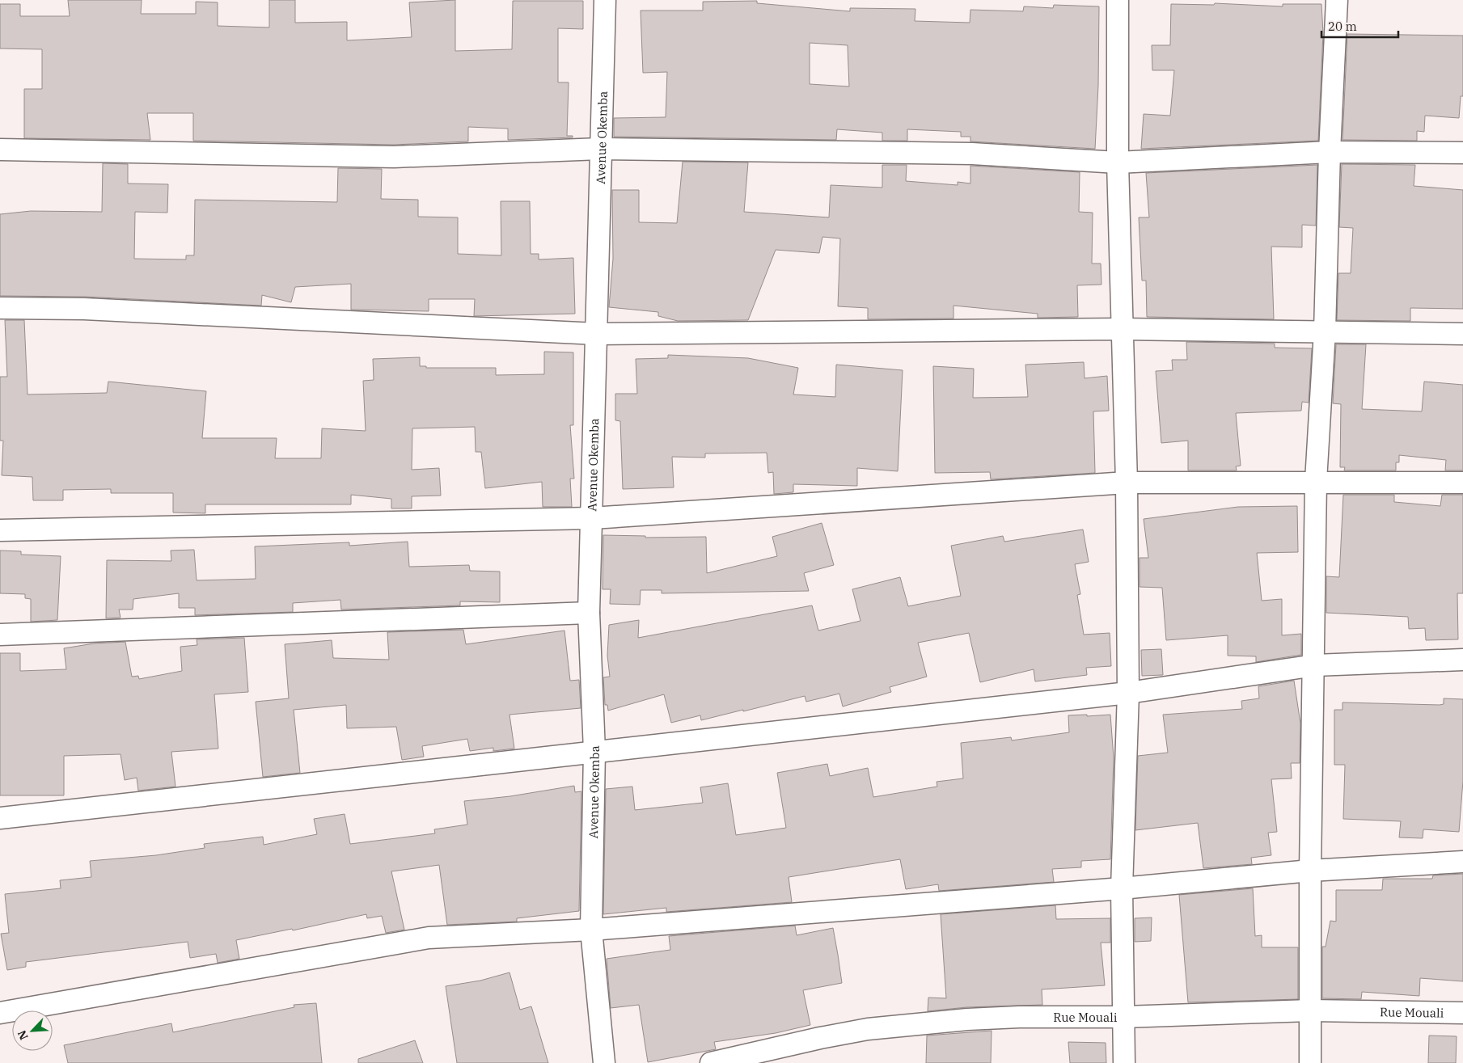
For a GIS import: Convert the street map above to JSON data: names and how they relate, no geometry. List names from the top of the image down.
{
  "streets": {
    "street": ["Avenue Okemba", "Rue Mouali"]
  },
  "scale_bar": "20 m",
  "north": "bottom left"
}
